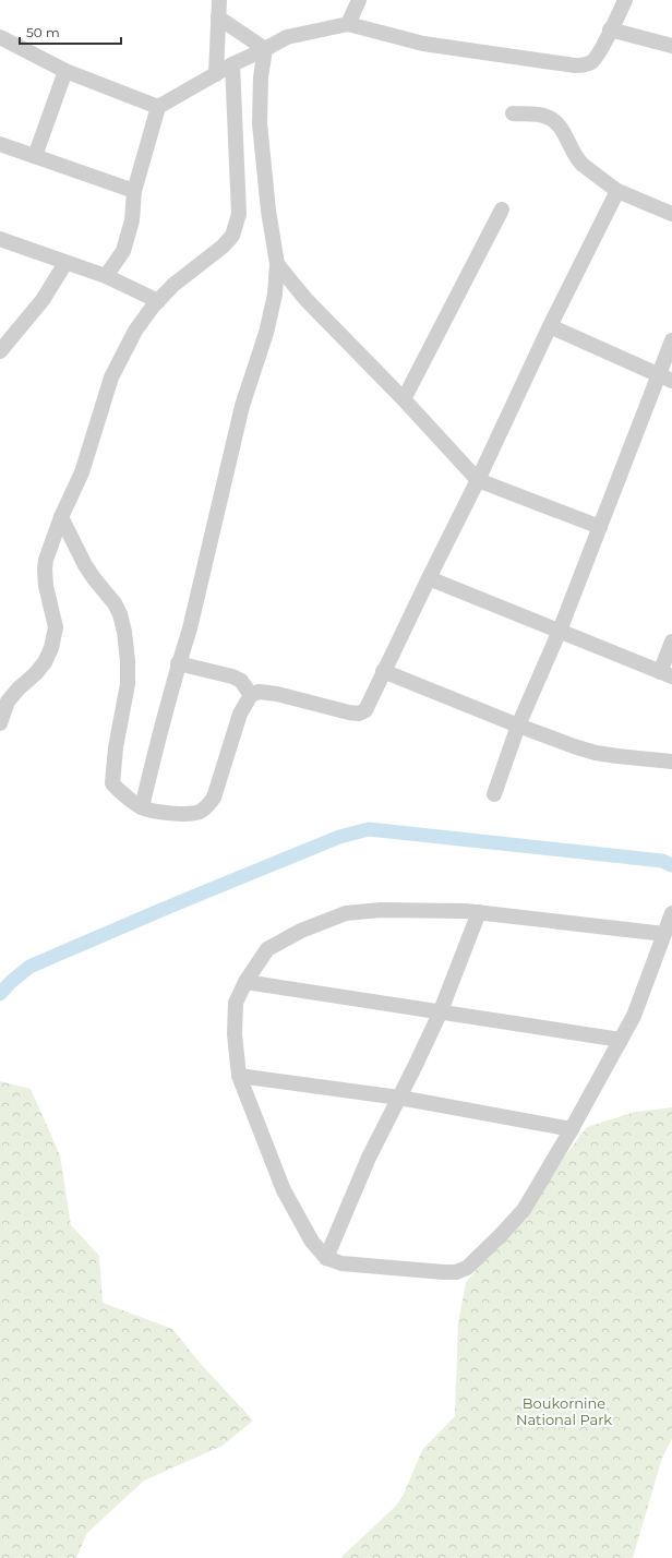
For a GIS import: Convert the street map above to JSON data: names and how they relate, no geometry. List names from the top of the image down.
{
  "parks": ["Boukornine National Park"],
  "scale_bar": "50 m"
}
